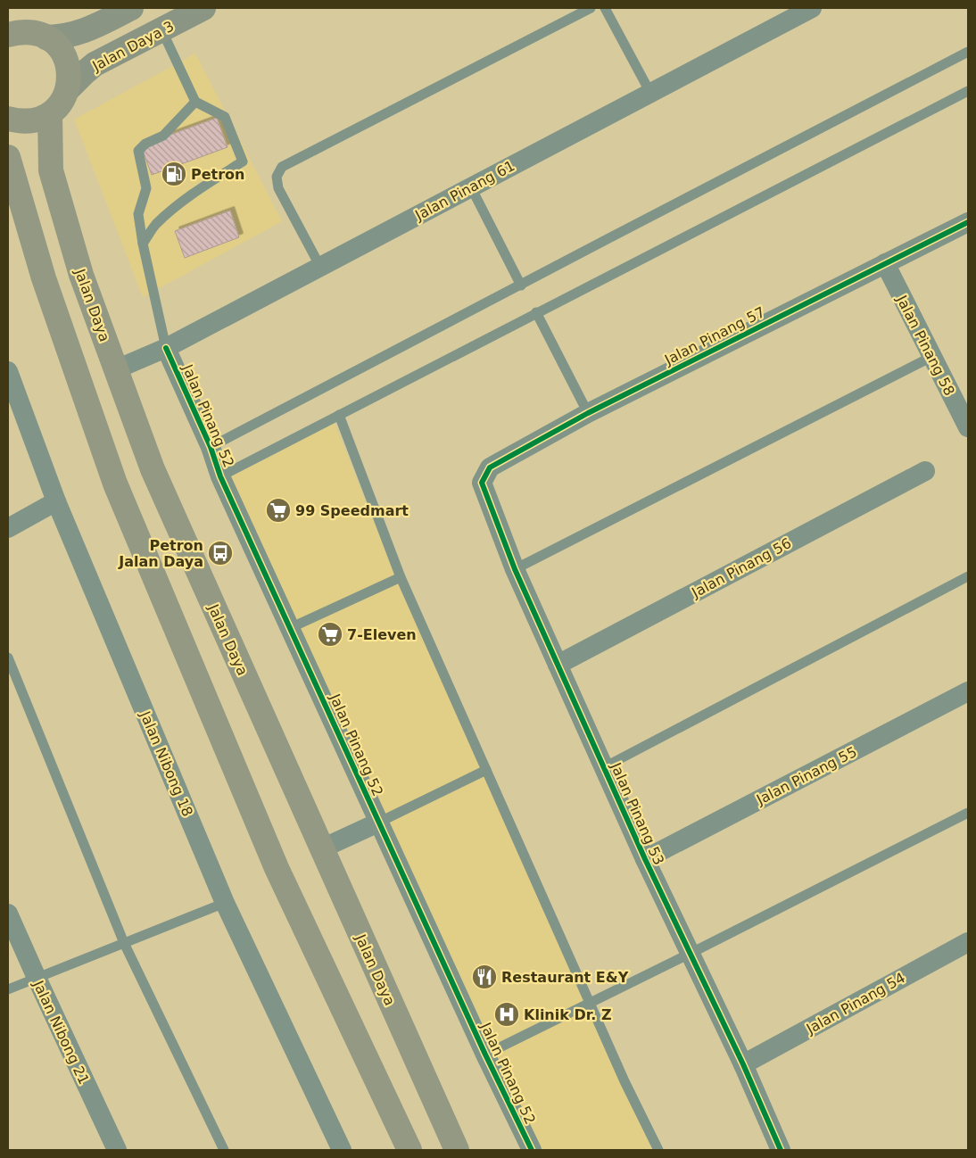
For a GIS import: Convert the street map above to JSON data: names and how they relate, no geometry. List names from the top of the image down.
{
  "streets": {
    "main road": ["Jalan Daya"],
    "street": [
      "Jalan Daya 3",
      "Jalan Pinang 61",
      "Jalan Pinang 57",
      "Jalan Pinang 58",
      "Jalan Pinang 52",
      "Jalan Pinang 56",
      "Jalan Nibong 18",
      "Jalan Pinang 55",
      "Jalan Pinang 53",
      "Jalan Pinang 54",
      "Jalan Nibong 21"
    ]
  },
  "crossings": [
    ["Jalan Pinang 61", "Jalan Daya"],
    ["Jalan Pinang 61", "Jalan Pinang 52"],
    ["Jalan Pinang 57", "Jalan Pinang 58"],
    ["Jalan Pinang 57", "Jalan Pinang 53"],
    ["Jalan Pinang 56", "Jalan Pinang 53"],
    ["Jalan Pinang 55", "Jalan Pinang 53"],
    ["Jalan Pinang 53", "Jalan Pinang 54"]
  ],
  "places": {
    "fuel station": ["Petron"],
    "supermarket": ["99 Speedmart", "7-Eleven"],
    "bus stop": ["Petron Jalan Daya"],
    "restaurant": ["Restaurant E&Y"],
    "hospital": ["Klinik Dr. Z"]
  }
}
